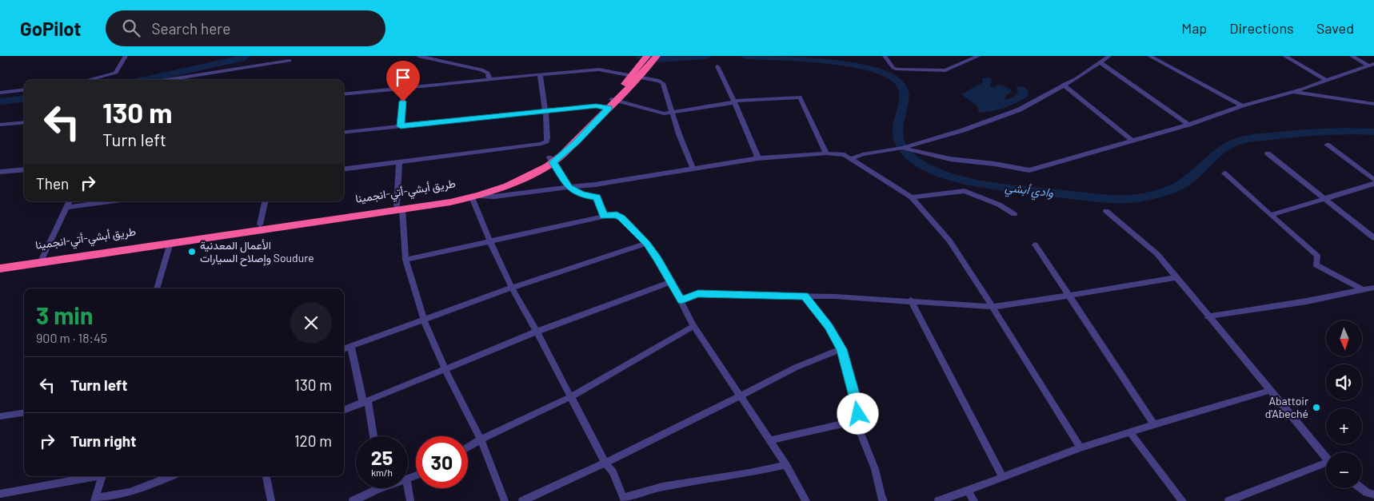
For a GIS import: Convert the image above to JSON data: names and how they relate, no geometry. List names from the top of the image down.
{
  "streets": {
    "highway": ["طريق أبشي-أتي-انجمينا"]
  },
  "water": ["وادي أبشي"],
  "places": ["الأعمال المعدنية وإصلاح السيارات Soudure", "Abattoir d'Abeché"],
  "north": "bottom",
  "page": {
    "header": "GoPilot",
    "search": "Search here",
    "nav": ["Map", "Directions", "Saved"],
    "turn": ["130 m", "Turn left"],
    "then": "Then",
    "heading": ["3 min", "900 m · 18:45"],
    "map_buttons": ["+", "−"],
    "list": [
      {
        "name": "Turn left",
        "value": "130 m"
      },
      {
        "name": "Turn right",
        "value": "120 m"
      }
    ],
    "speed": "25 km/h",
    "limit": "30"
  }
}
